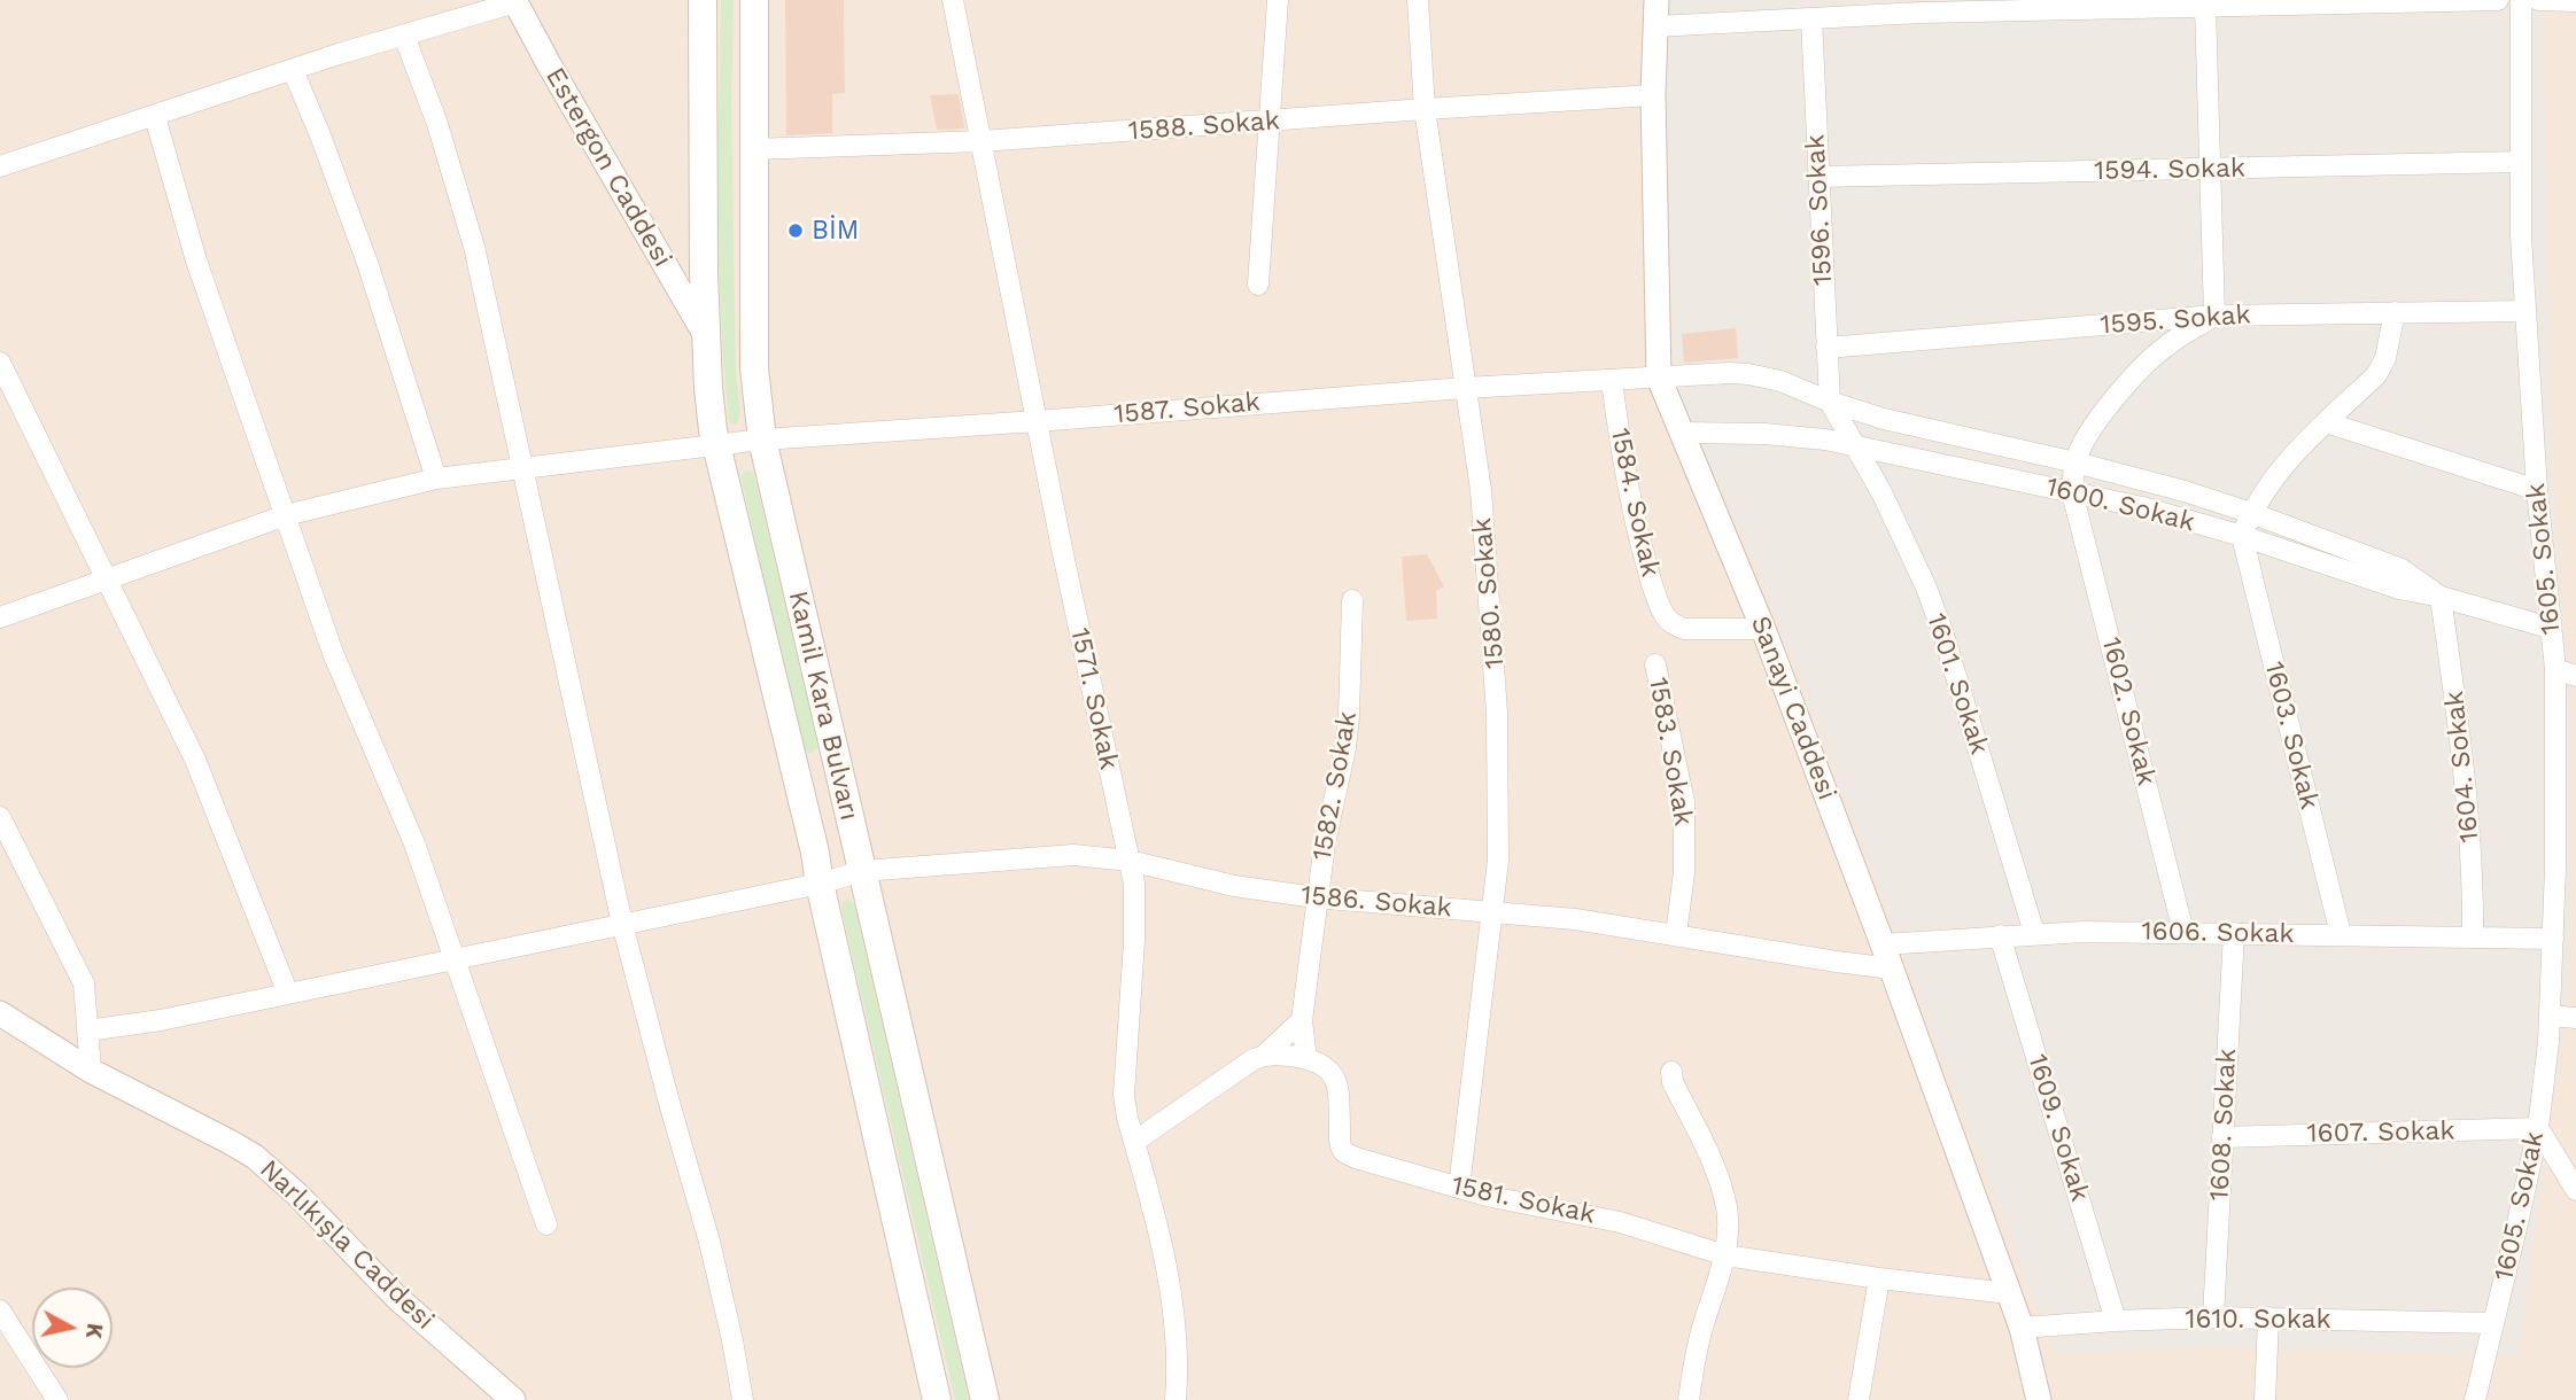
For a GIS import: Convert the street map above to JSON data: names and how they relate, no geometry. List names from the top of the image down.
{
  "streets": {
    "main road": ["Kamil Kara Bulvarı"],
    "street": [
      "1588. Sokak",
      "Estergon Caddesi",
      "1594. Sokak",
      "1596. Sokak",
      "1595. Sokak",
      "1587. Sokak",
      "1584. Sokak",
      "1600. Sokak",
      "1605. Sokak",
      "1580. Sokak",
      "1601. Sokak",
      "1571. Sokak",
      "Sanayi Caddesi",
      "1602. Sokak",
      "1603. Sokak",
      "1583. Sokak",
      "1604. Sokak",
      "1582. Sokak",
      "1586. Sokak",
      "1606. Sokak",
      "1608. Sokak",
      "1609. Sokak",
      "1607. Sokak",
      "1581. Sokak",
      "Narlıkışla Caddesi",
      "1610. Sokak"
    ]
  },
  "crossings": [
    ["1588. Sokak", "1580. Sokak"],
    ["1588. Sokak", "1571. Sokak"],
    ["1588. Sokak", "Kamil Kara Bulvarı"],
    ["1588. Sokak", "Sanayi Caddesi"],
    ["Estergon Caddesi", "Kamil Kara Bulvarı"],
    ["1594. Sokak", "1596. Sokak"],
    ["1594. Sokak", "1605. Sokak"],
    ["1596. Sokak", "1595. Sokak"],
    ["1596. Sokak", "1587. Sokak"],
    ["1596. Sokak", "1601. Sokak"],
    ["1595. Sokak", "1605. Sokak"],
    ["1587. Sokak", "1584. Sokak"],
    ["1587. Sokak", "1600. Sokak"],
    ["1587. Sokak", "1580. Sokak"],
    ["1587. Sokak", "1601. Sokak"],
    ["1587. Sokak", "1571. Sokak"],
    ["1587. Sokak", "Kamil Kara Bulvarı"],
    ["1587. Sokak", "Sanayi Caddesi"],
    ["1587. Sokak", "1604. Sokak"],
    ["1584. Sokak", "Sanayi Caddesi"],
    ["1600. Sokak", "1605. Sokak"],
    ["1600. Sokak", "1601. Sokak"],
    ["1600. Sokak", "Sanayi Caddesi"],
    ["1600. Sokak", "1602. Sokak"],
    ["1600. Sokak", "1603. Sokak"],
    ["1600. Sokak", "1604. Sokak"],
    ["1605. Sokak", "1606. Sokak"],
    ["1605. Sokak", "1607. Sokak"],
    ["1605. Sokak", "1610. Sokak"],
    ["1580. Sokak", "1586. Sokak"],
    ["1580. Sokak", "1581. Sokak"],
    ["1601. Sokak", "1606. Sokak"],
    ["1571. Sokak", "1586. Sokak"],
    ["Kamil Kara Bulvarı", "1586. Sokak"],
    ["Sanayi Caddesi", "1586. Sokak"],
    ["Sanayi Caddesi", "1606. Sokak"],
    ["Sanayi Caddesi", "1581. Sokak"],
    ["Sanayi Caddesi", "1610. Sokak"],
    ["1602. Sokak", "1606. Sokak"],
    ["1603. Sokak", "1606. Sokak"],
    ["1583. Sokak", "1586. Sokak"],
    ["1604. Sokak", "1606. Sokak"],
    ["1582. Sokak", "1586. Sokak"],
    ["1582. Sokak", "1581. Sokak"],
    ["1606. Sokak", "1608. Sokak"],
    ["1606. Sokak", "1609. Sokak"],
    ["1608. Sokak", "1607. Sokak"],
    ["1608. Sokak", "1610. Sokak"],
    ["1609. Sokak", "1610. Sokak"]
  ],
  "places": ["BİM"],
  "north": "right"
}
